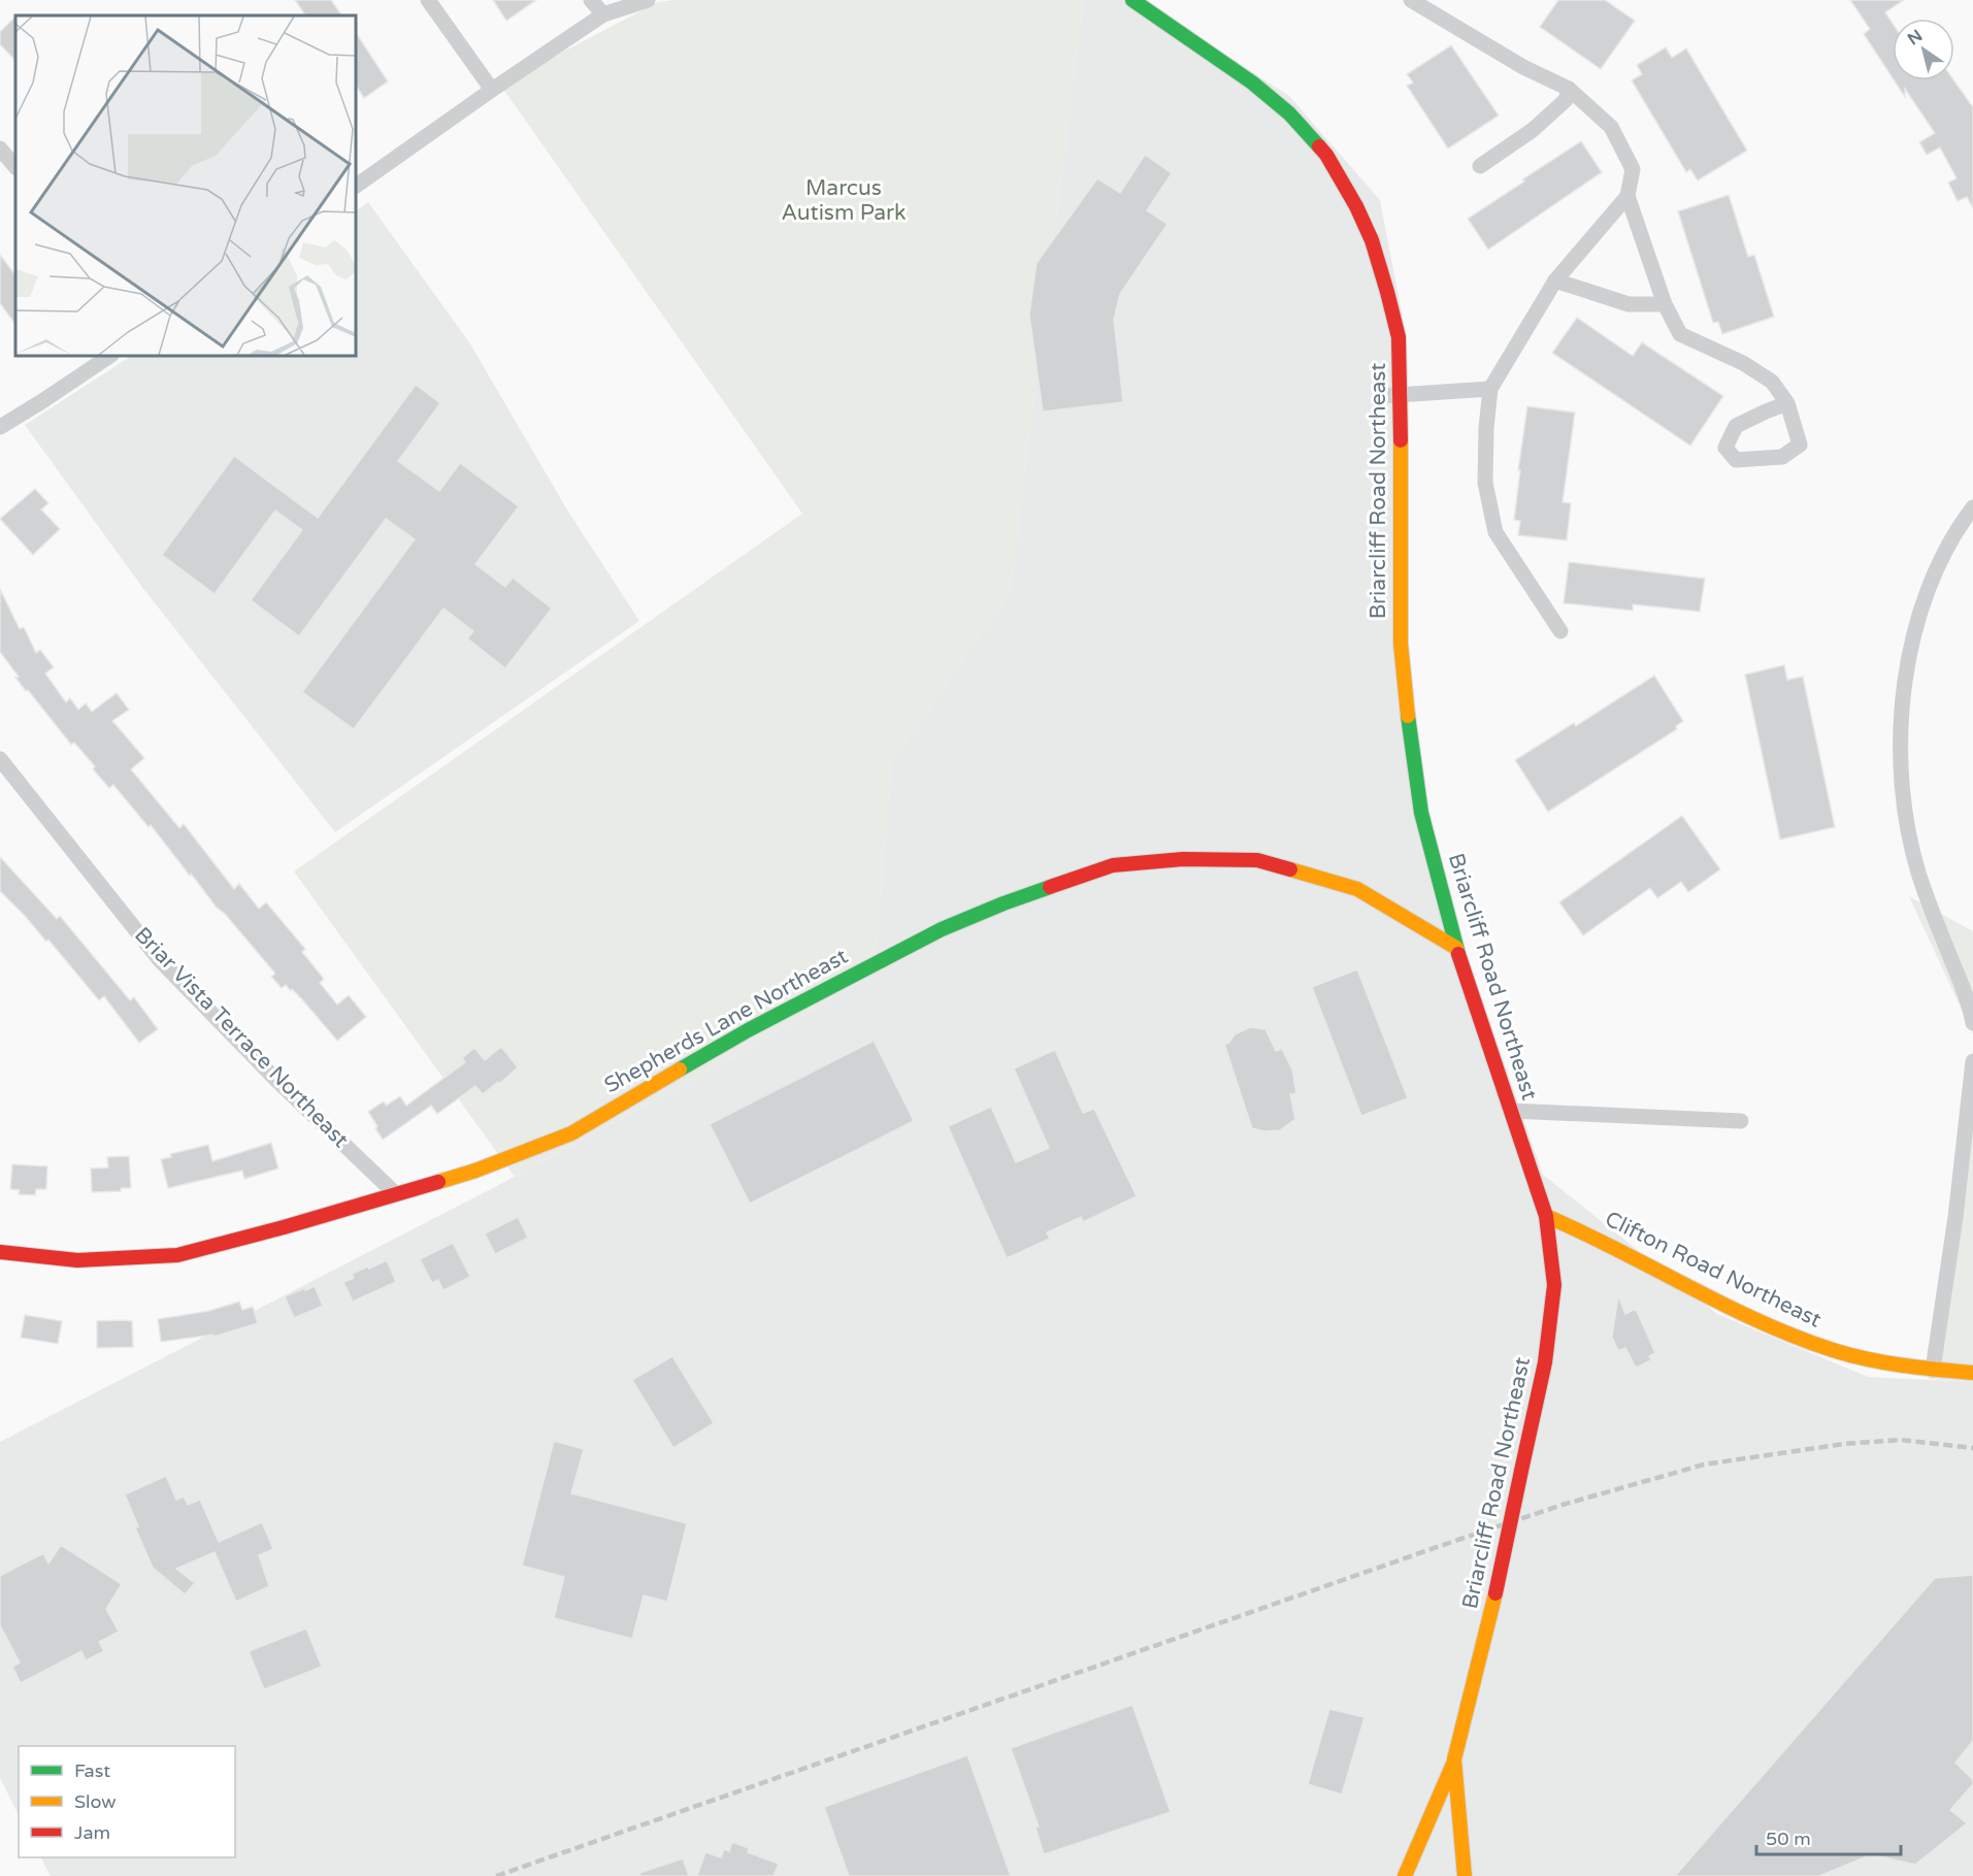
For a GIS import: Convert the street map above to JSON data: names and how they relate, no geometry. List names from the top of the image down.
{
  "streets": {
    "main road": ["Briarcliff Road Northeast", "Shepherds Lane Northeast", "Clifton Road Northeast"],
    "street": ["Briar Vista Terrace Northeast"]
  },
  "crossings": [
    ["Briarcliff Road Northeast", "Shepherds Lane Northeast"],
    ["Briarcliff Road Northeast", "Clifton Road Northeast"],
    ["Shepherds Lane Northeast", "Briar Vista Terrace Northeast"]
  ],
  "parks": ["Marcus Autism Park"],
  "legend": ["Fast", "Slow", "Jam"],
  "scale_bar": "50 m",
  "north": "top left"
}
